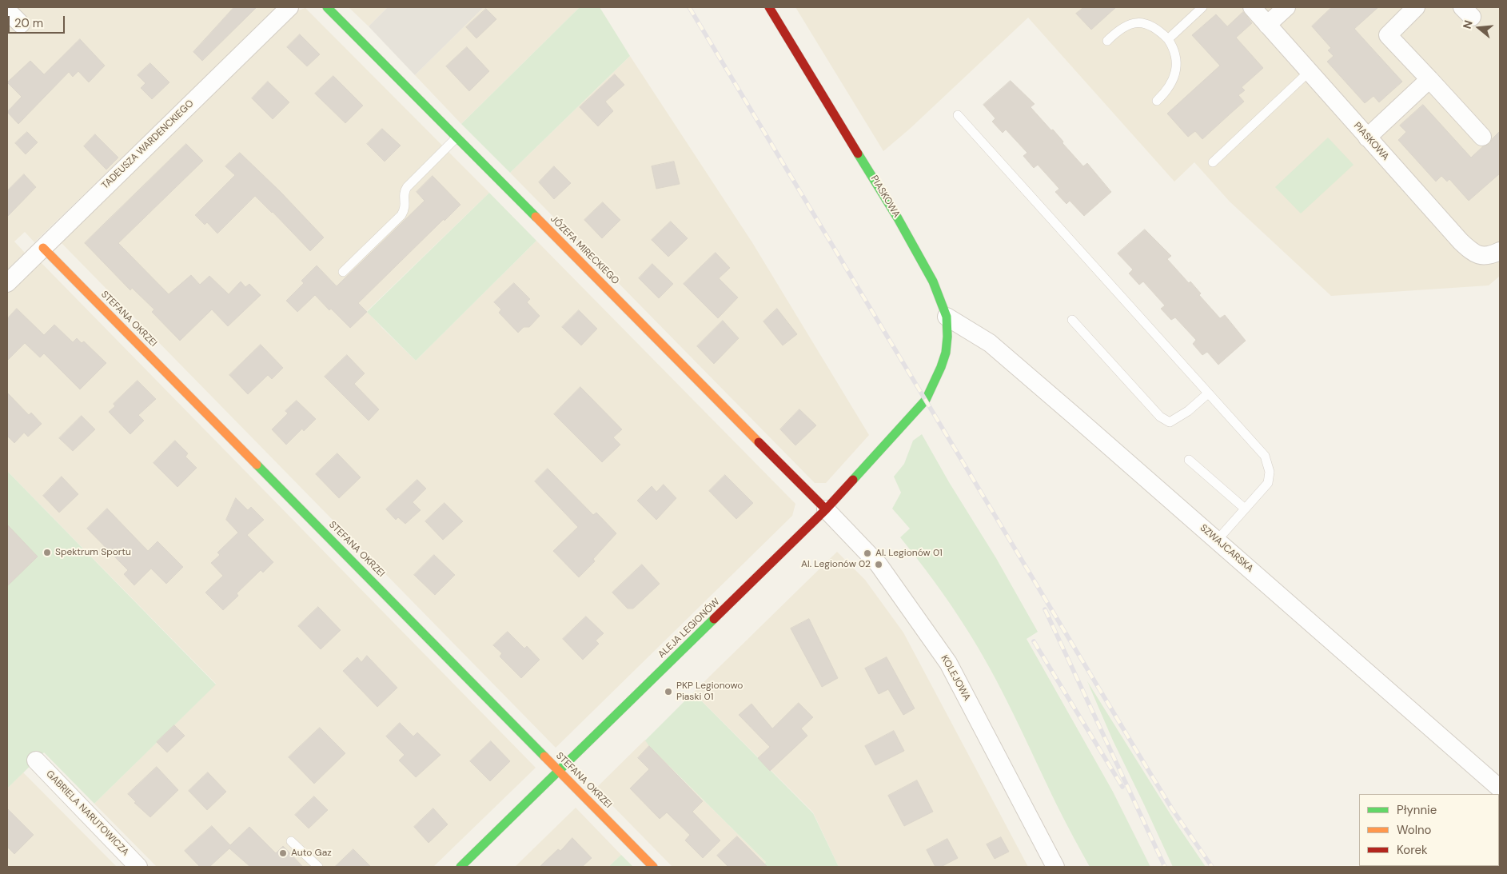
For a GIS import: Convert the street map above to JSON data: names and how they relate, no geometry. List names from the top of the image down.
{
  "streets": {
    "street": [
      "PIASKOWA",
      "TADEUSZA WARDENCKIEGO",
      "JÓZEFA MIRECKIEGO",
      "STEFANA OKRZEI",
      "SZWAJCARSKA",
      "ALEJA LEGIONÓW",
      "KOLEJOWA",
      "GABRIELA NARUTOWICZA"
    ]
  },
  "crossings": [
    ["PIASKOWA", "SZWAJCARSKA"],
    ["PIASKOWA", "ALEJA LEGIONÓW"],
    ["TADEUSZA WARDENCKIEGO", "STEFANA OKRZEI"],
    ["JÓZEFA MIRECKIEGO", "ALEJA LEGIONÓW"],
    ["JÓZEFA MIRECKIEGO", "KOLEJOWA"],
    ["STEFANA OKRZEI", "ALEJA LEGIONÓW"],
    ["ALEJA LEGIONÓW", "KOLEJOWA"]
  ],
  "places": [
    "Spektrum Sportu",
    "Al. Legionów 01",
    "Al. Legionów 02",
    "PKP Legionowo Piaski 01",
    "Auto Gaz"
  ],
  "legend": ["Płynnie", "Wolno", "Korek"],
  "scale_bar": "20 m",
  "north": "left"
}
